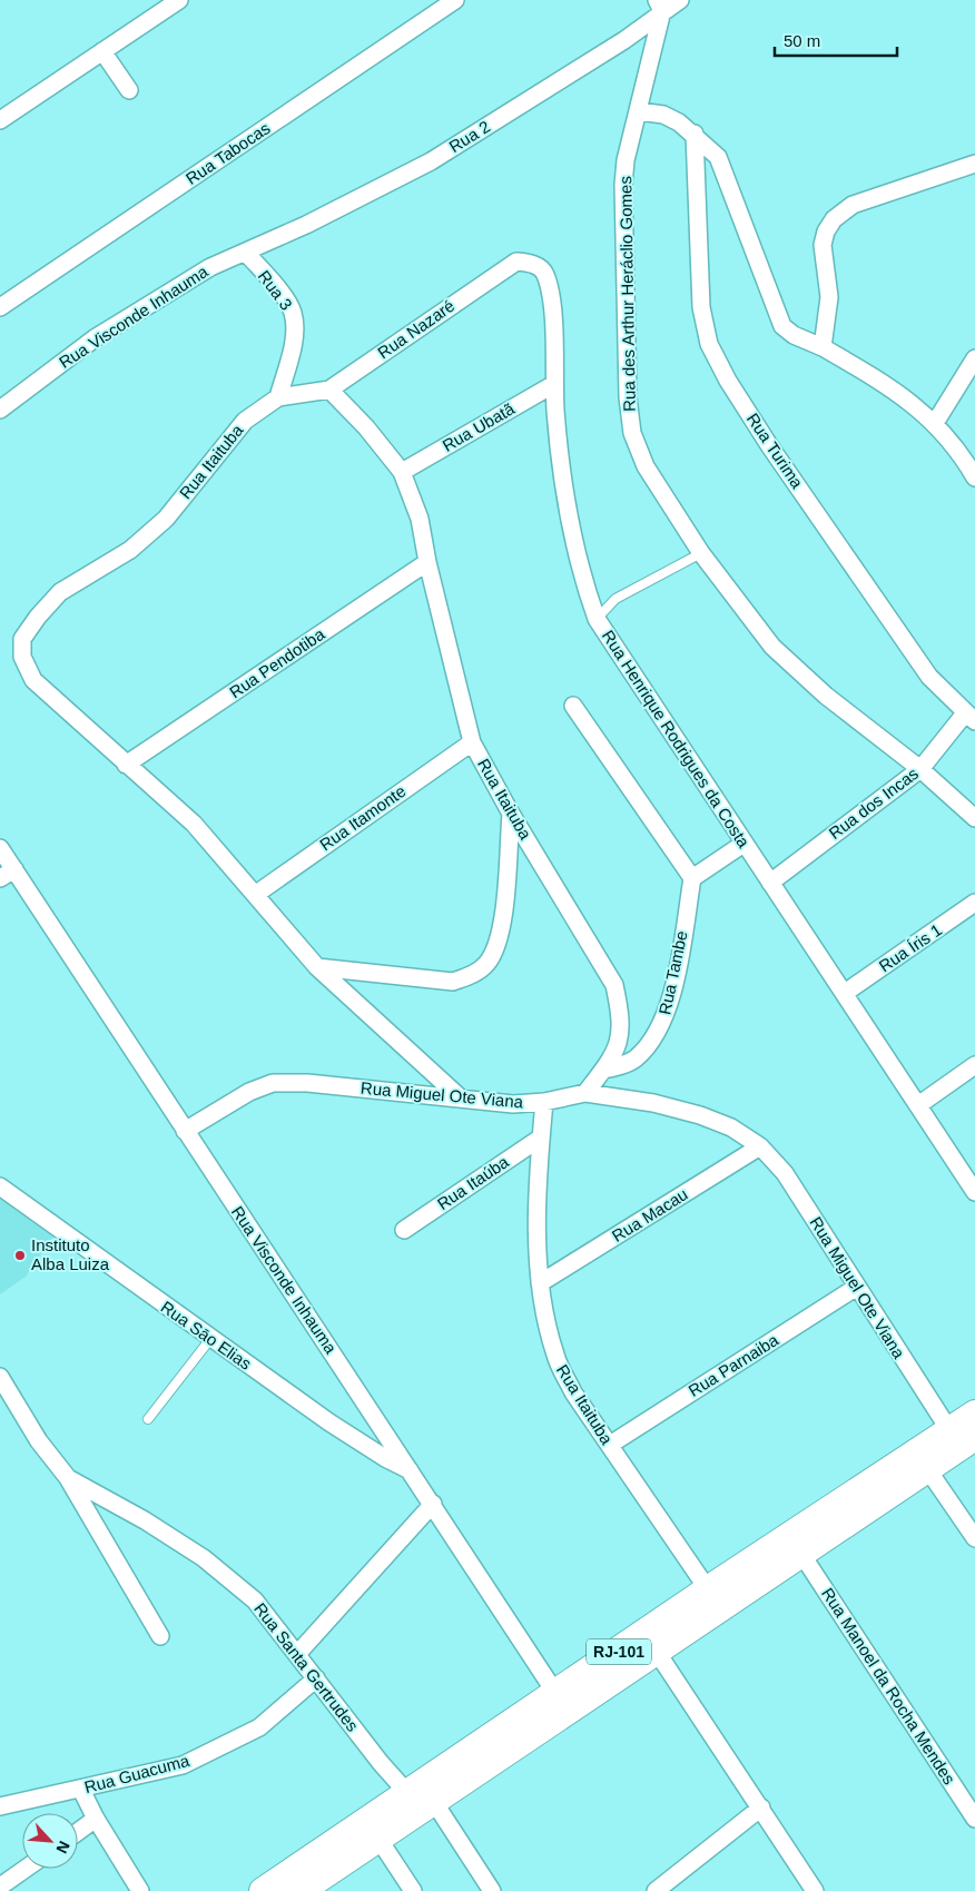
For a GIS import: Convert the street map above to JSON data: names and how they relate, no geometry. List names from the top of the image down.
{
  "streets": {
    "main road": ["RJ-101"],
    "street": [
      "Rua 2",
      "Rua Tabocas",
      "Rua 3",
      "Rua des Arthur Heráclio Gomes",
      "Rua Visconde Inhauma",
      "Rua Nazaré",
      "Rua Ubatã",
      "Rua Turima",
      "Rua Itaituba",
      "Rua Pendotiba",
      "Rua Henrique Rodrigues da Costa",
      "Rua dos Incas",
      "Rua Itamonte",
      "Rua Íris 1",
      "Rua Tambe",
      "Rua Miguel Ote Viana",
      "Rua Itaúba",
      "Rua Macau",
      "Rua Sāo Elias",
      "Rua Parnaiba",
      "Rua Santa Gertrudes",
      "Rua Manoel da Rocha Mendes",
      "Rua Guacuma"
    ]
  },
  "crossings": [
    ["Rua 2", "Rua 3"],
    ["Rua 2", "Rua des Arthur Heráclio Gomes"],
    ["Rua 2", "Rua Visconde Inhauma"],
    ["Rua 3", "Rua Visconde Inhauma"],
    ["Rua 3", "Rua Itaituba"],
    ["Rua des Arthur Heráclio Gomes", "Rua dos Incas"],
    ["Rua Visconde Inhauma", "Rua Miguel Ote Viana"],
    ["Rua Visconde Inhauma", "Rua Sāo Elias"],
    ["Rua Visconde Inhauma", "RJ-101"],
    ["Rua Nazaré", "Rua Itaituba"],
    ["Rua Nazaré", "Rua Henrique Rodrigues da Costa"],
    ["Rua Ubatã", "Rua Itaituba"],
    ["Rua Ubatã", "Rua Henrique Rodrigues da Costa"],
    ["Rua Turima", "Rua dos Incas"],
    ["Rua Itaituba", "Rua Pendotiba"],
    ["Rua Itaituba", "Rua Itamonte"],
    ["Rua Itaituba", "Rua Tambe"],
    ["Rua Itaituba", "Rua Miguel Ote Viana"],
    ["Rua Itaituba", "Rua Itaúba"],
    ["Rua Itaituba", "Rua Macau"],
    ["Rua Itaituba", "Rua Parnaiba"],
    ["Rua Itaituba", "RJ-101"],
    ["Rua Henrique Rodrigues da Costa", "Rua dos Incas"],
    ["Rua Henrique Rodrigues da Costa", "Rua Íris 1"],
    ["Rua Miguel Ote Viana", "Rua Macau"],
    ["Rua Miguel Ote Viana", "Rua Parnaiba"],
    ["Rua Miguel Ote Viana", "RJ-101"],
    ["RJ-101", "Rua Santa Gertrudes"],
    ["RJ-101", "Rua Manoel da Rocha Mendes"],
    ["Rua Santa Gertrudes", "Rua Guacuma"]
  ],
  "places": ["Instituto Alba Luiza"],
  "scale_bar": "50 m",
  "north": "bottom right"
}
